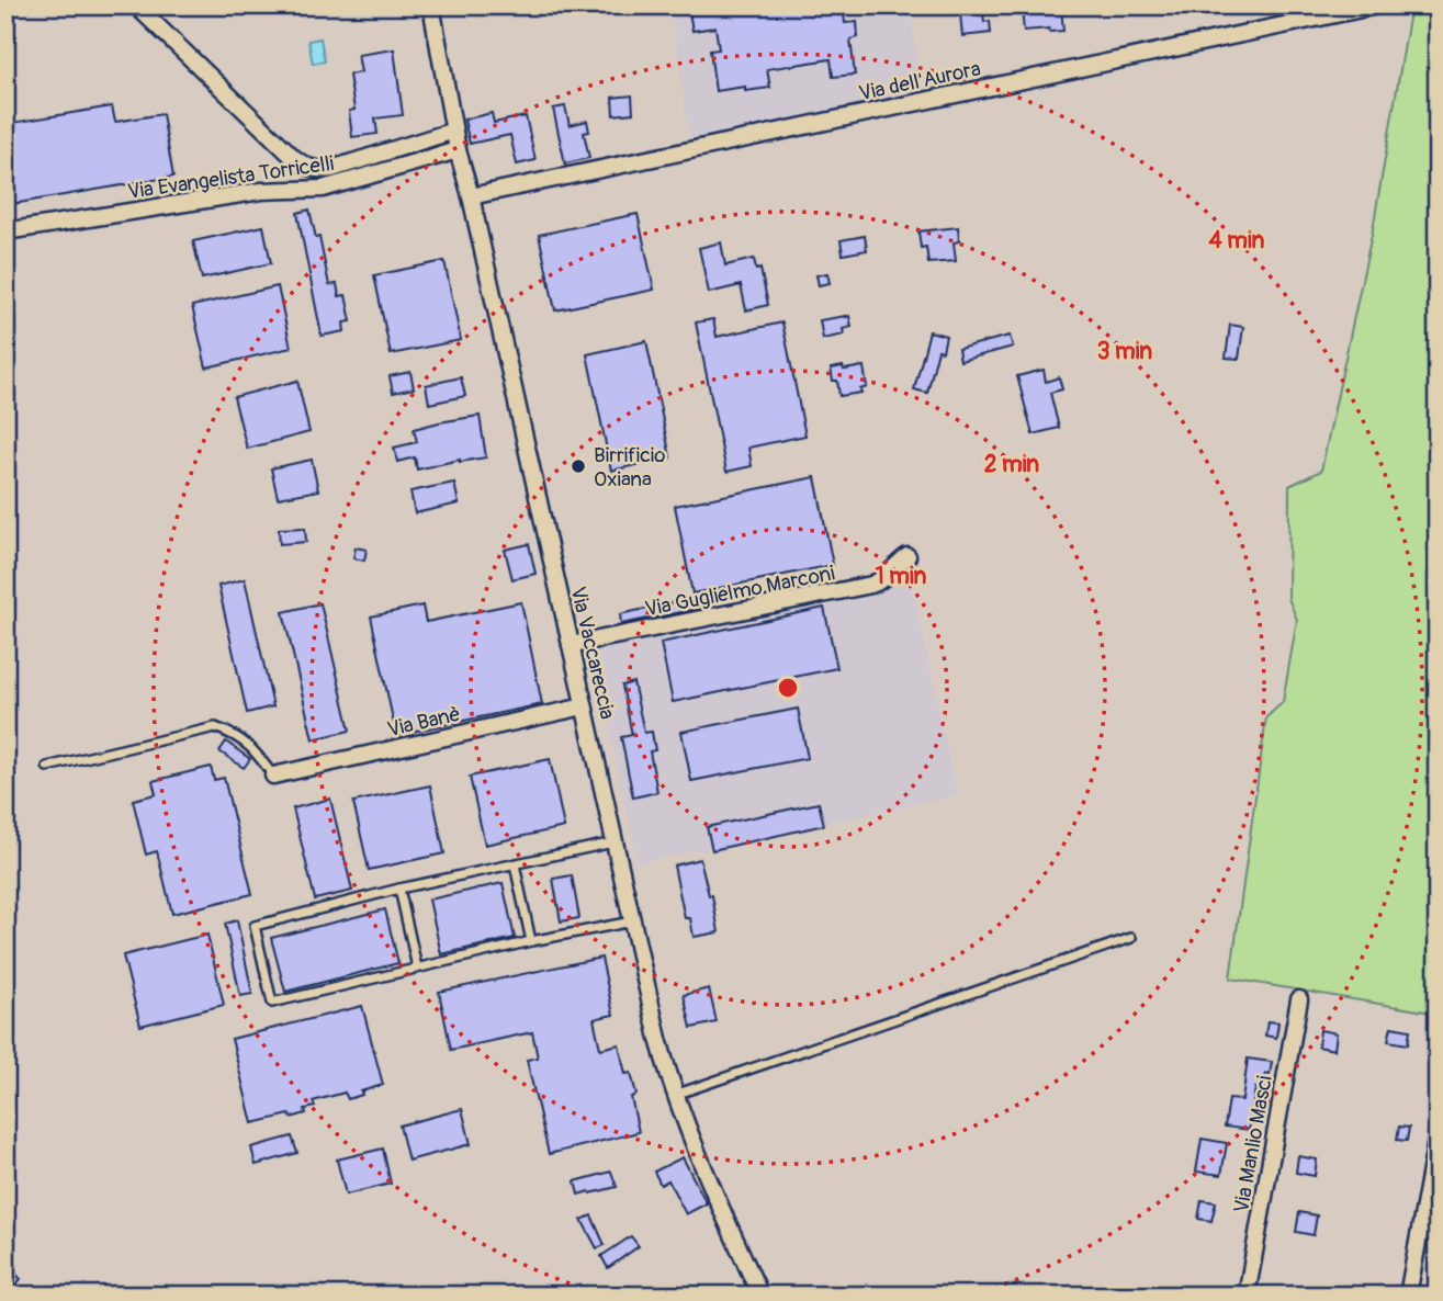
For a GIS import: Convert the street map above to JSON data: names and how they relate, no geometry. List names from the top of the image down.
{
  "streets": {
    "street": [
      "Via dell'Aurora",
      "Via Evangelista Torricelli",
      "Via Guglielmo Marconi",
      "Via Vaccareccia",
      "Via Banè",
      "Via Manlio Masci"
    ]
  },
  "crossings": [
    ["Via dell'Aurora", "Via Vaccareccia"],
    ["Via Evangelista Torricelli", "Via Vaccareccia"],
    ["Via Guglielmo Marconi", "Via Vaccareccia"],
    ["Via Vaccareccia", "Via Banè"]
  ],
  "places": ["Birrificio Oxiana"],
  "rings": [
    "4 min",
    "3 min",
    "2 min",
    "1 min"
  ]
}
